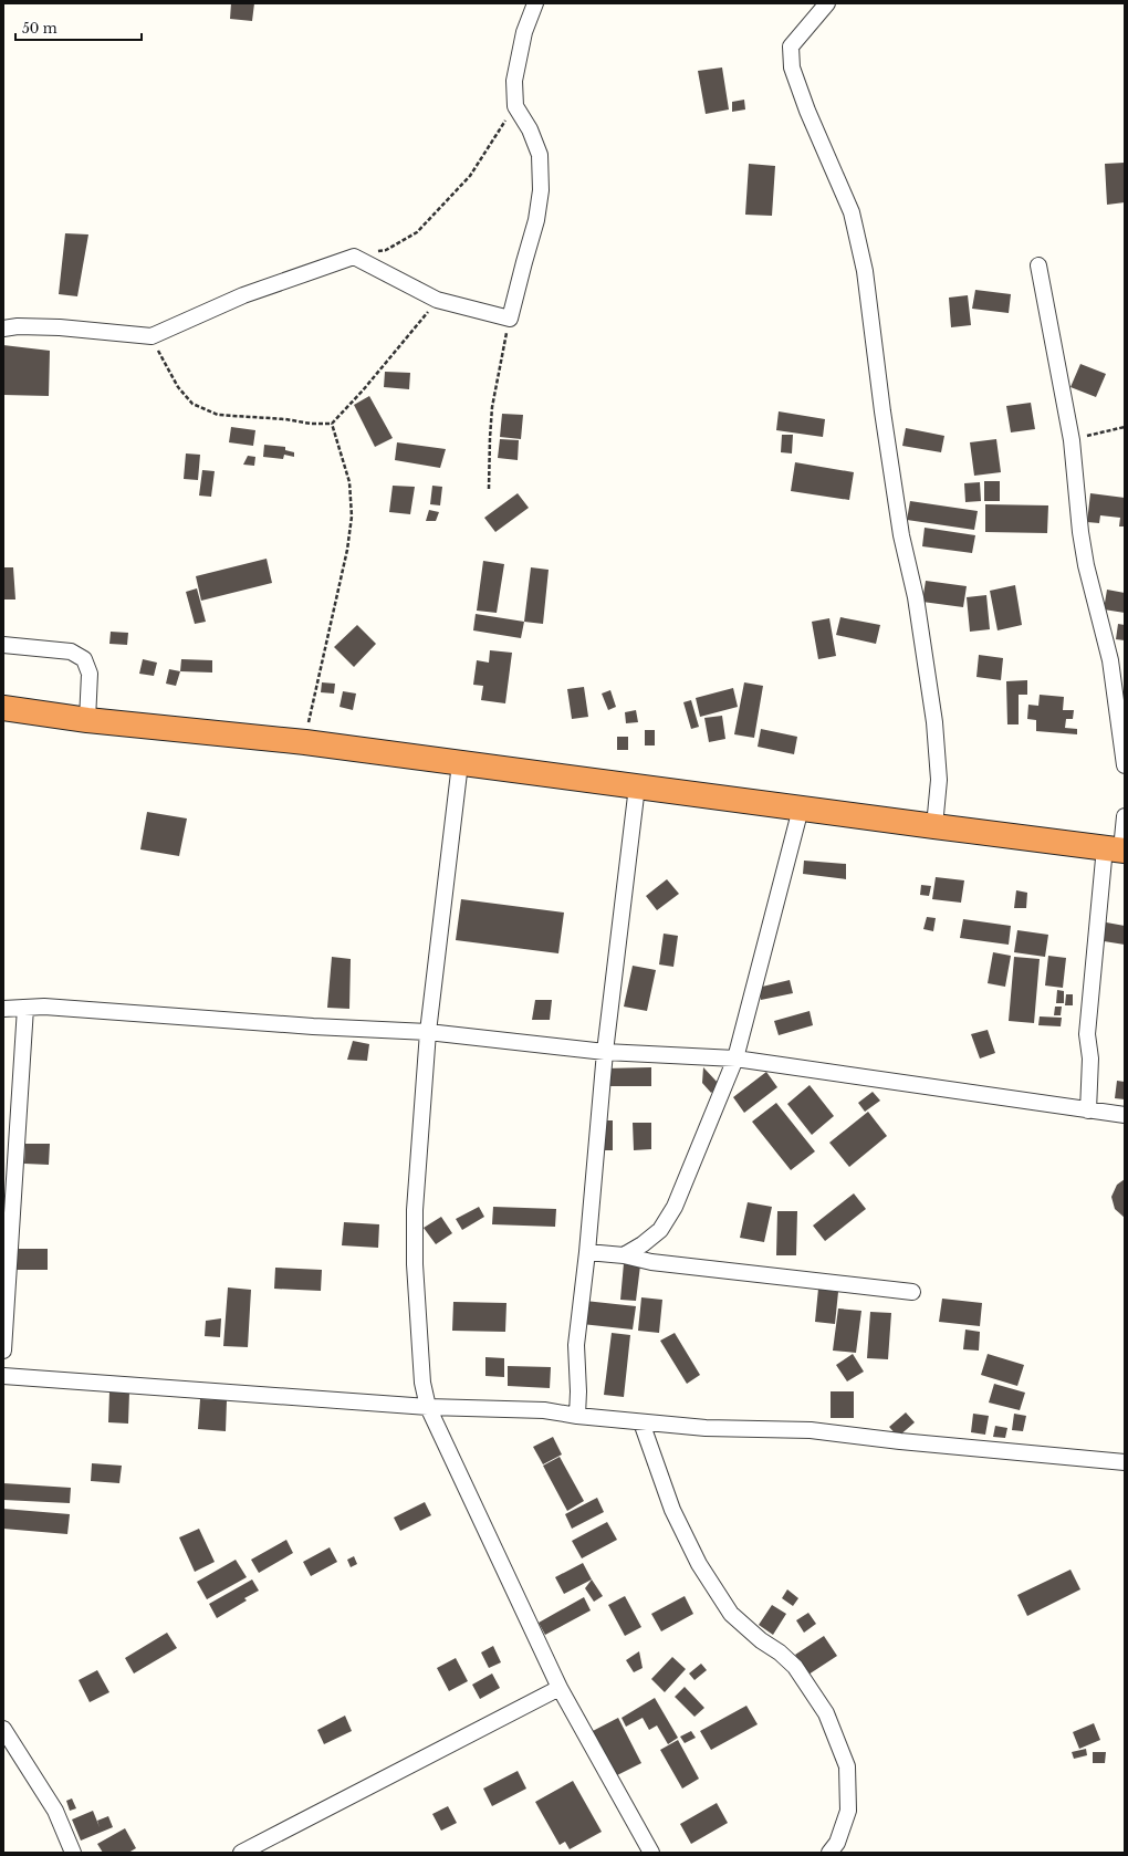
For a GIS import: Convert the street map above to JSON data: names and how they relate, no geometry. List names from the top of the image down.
{
  "scale_bar": "50 m"
}
